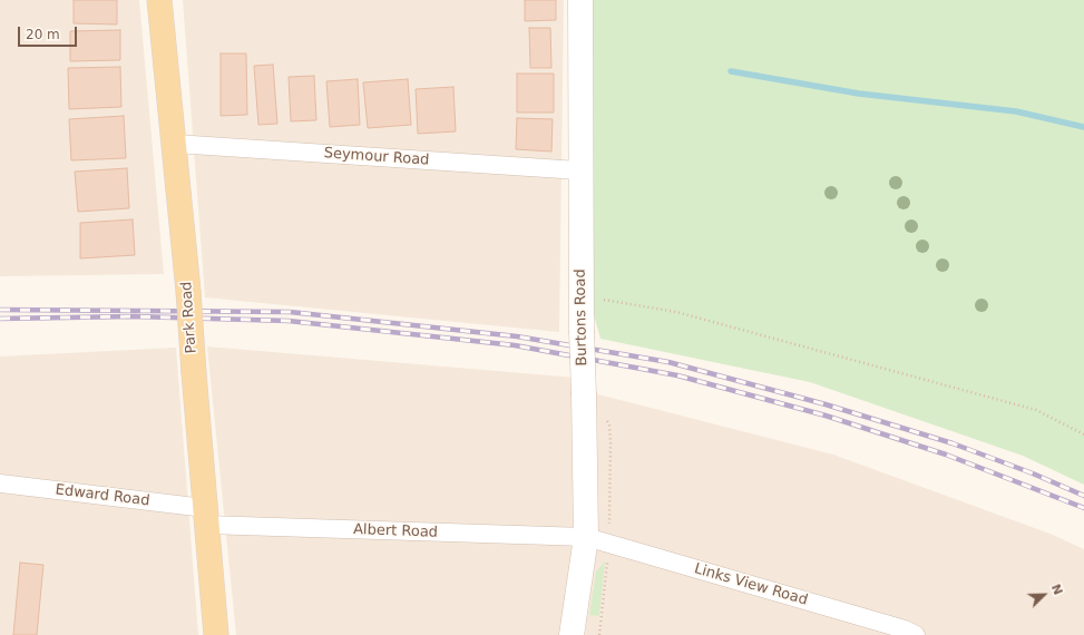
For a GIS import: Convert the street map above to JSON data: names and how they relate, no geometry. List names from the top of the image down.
{
  "streets": {
    "main road": ["Park Road"],
    "street": [
      "Seymour Road",
      "Burtons Road",
      "Edward Road",
      "Albert Road",
      "Links View Road"
    ]
  },
  "crossings": [
    ["Seymour Road", "Park Road"],
    ["Seymour Road", "Burtons Road"],
    ["Park Road", "Edward Road"],
    ["Park Road", "Albert Road"],
    ["Burtons Road", "Albert Road"],
    ["Burtons Road", "Links View Road"],
    ["Edward Road", "Albert Road"],
    ["Albert Road", "Links View Road"]
  ],
  "scale_bar": "20 m",
  "north": "top right"
}
